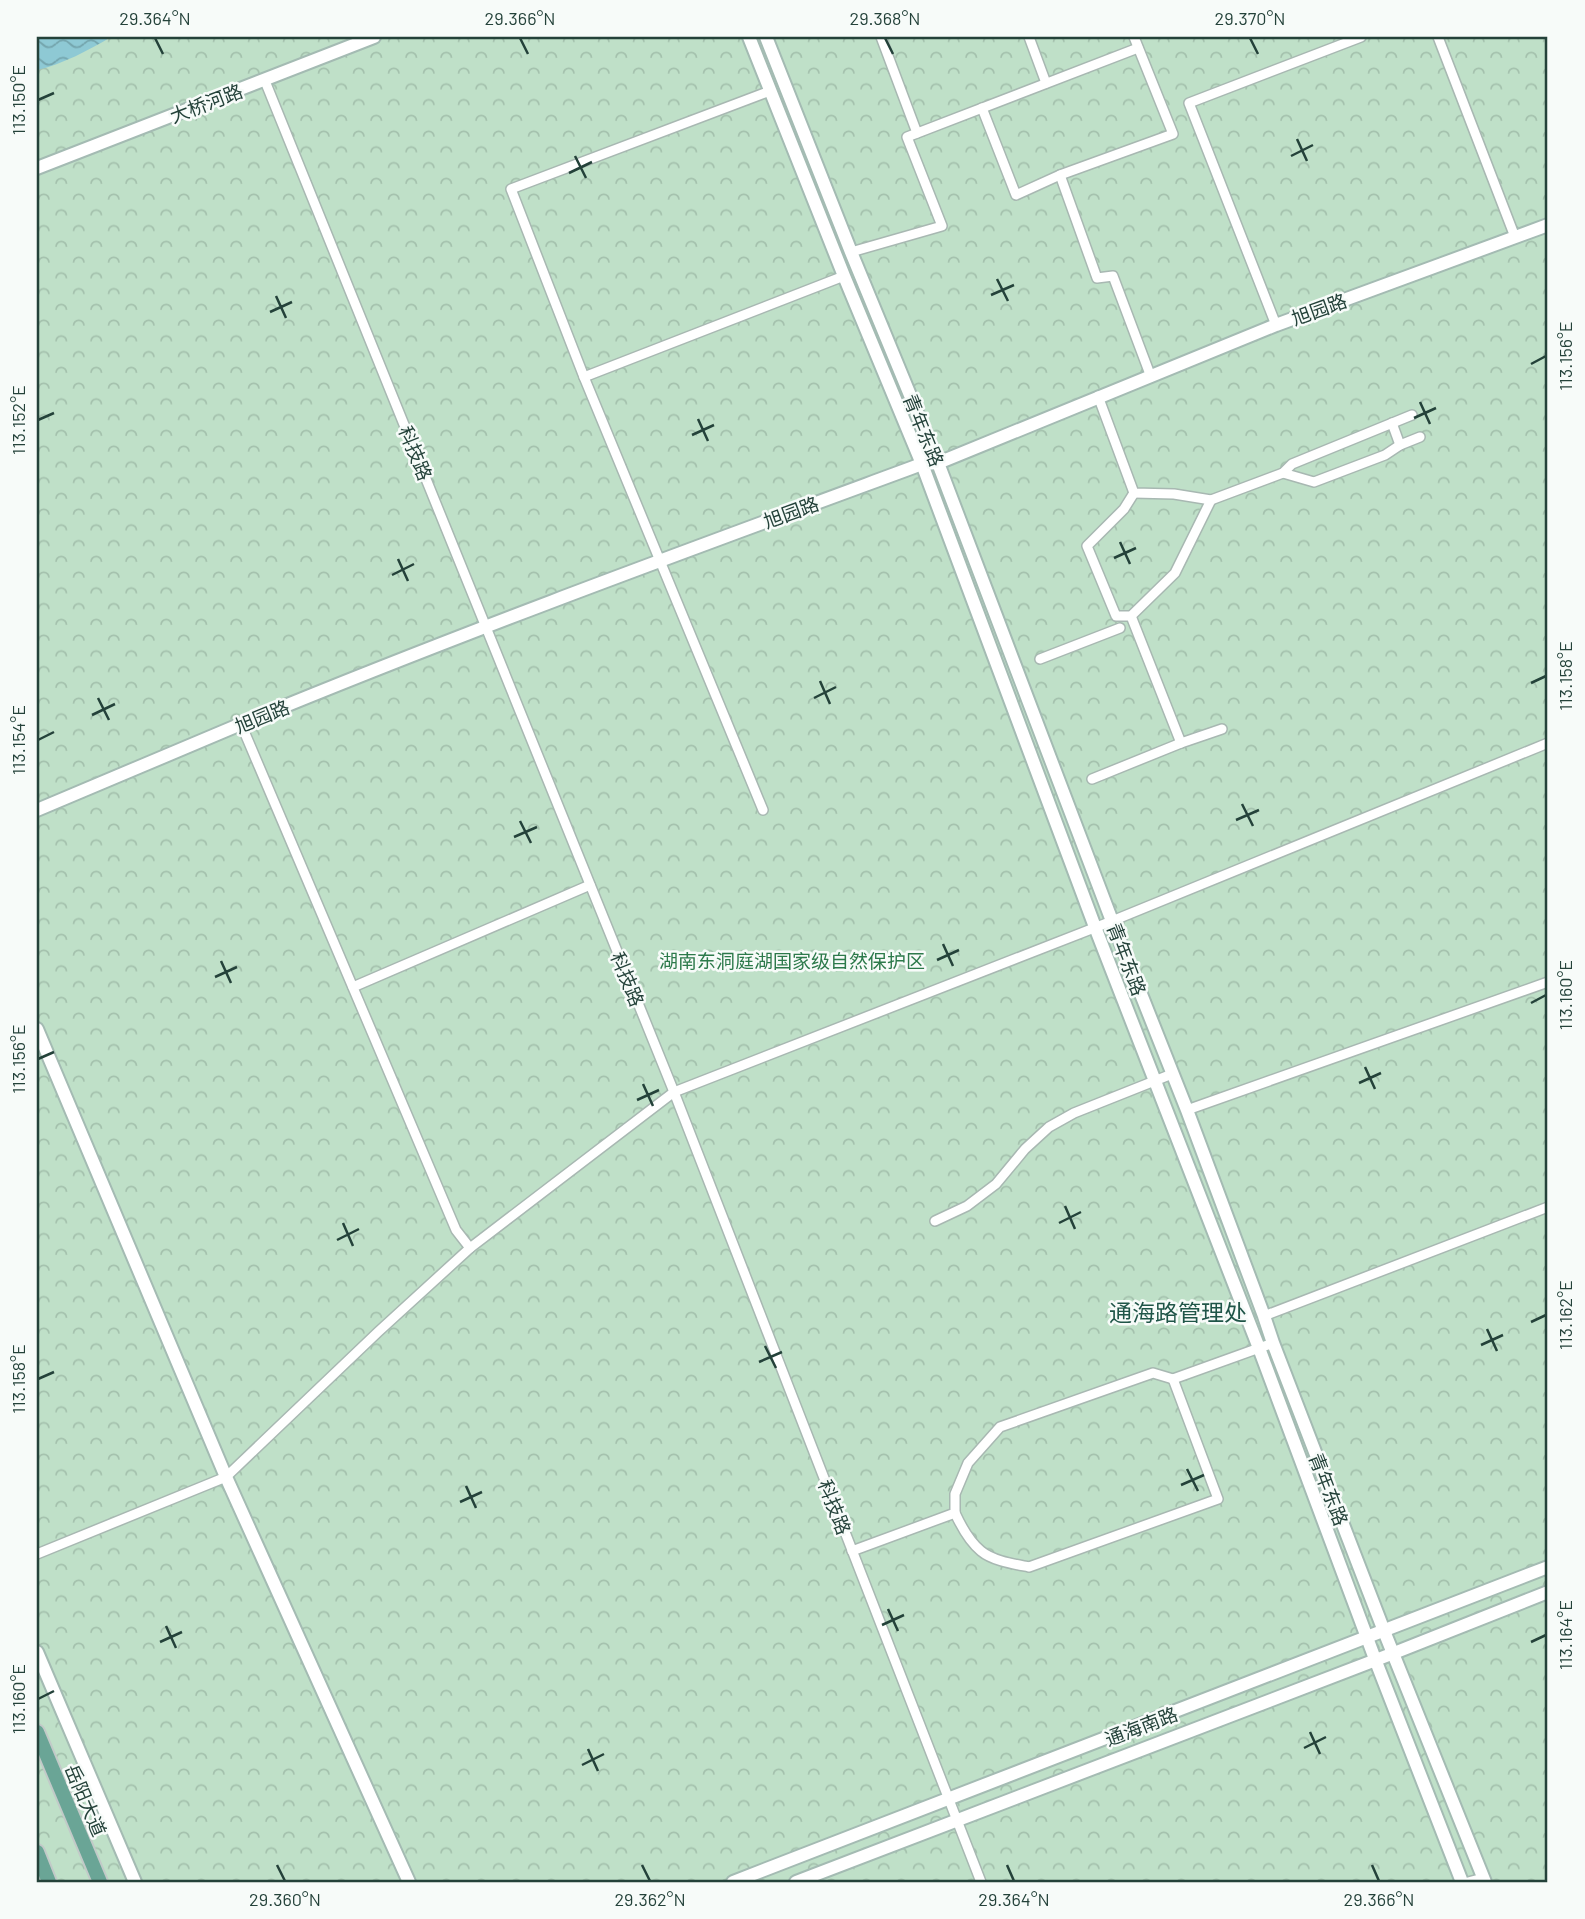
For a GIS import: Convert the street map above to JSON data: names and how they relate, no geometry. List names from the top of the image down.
{
  "streets": {
    "main road": ["岳阳大道"],
    "street": [
      "大桥河路",
      "旭园路",
      "青年东路",
      "科技路",
      "通海南路"
    ]
  },
  "crossings": [
    ["大桥河路", "科技路"],
    ["旭园路", "青年东路"],
    ["旭园路", "科技路"],
    ["青年东路", "通海南路"],
    ["科技路", "通海南路"]
  ],
  "districts": ["通海路管理处"],
  "parks": ["湖南东洞庭湖国家级自然保护区"],
  "coordinates": [
    "29.364°N",
    "29.366°N",
    "29.368°N",
    "29.370°N",
    "113.150°E",
    "113.156°E",
    "113.152°E",
    "113.158°E",
    "113.154°E",
    "113.160°E",
    "113.162°E",
    "113.164°E",
    "29.360°N",
    "29.362°N"
  ]
}
